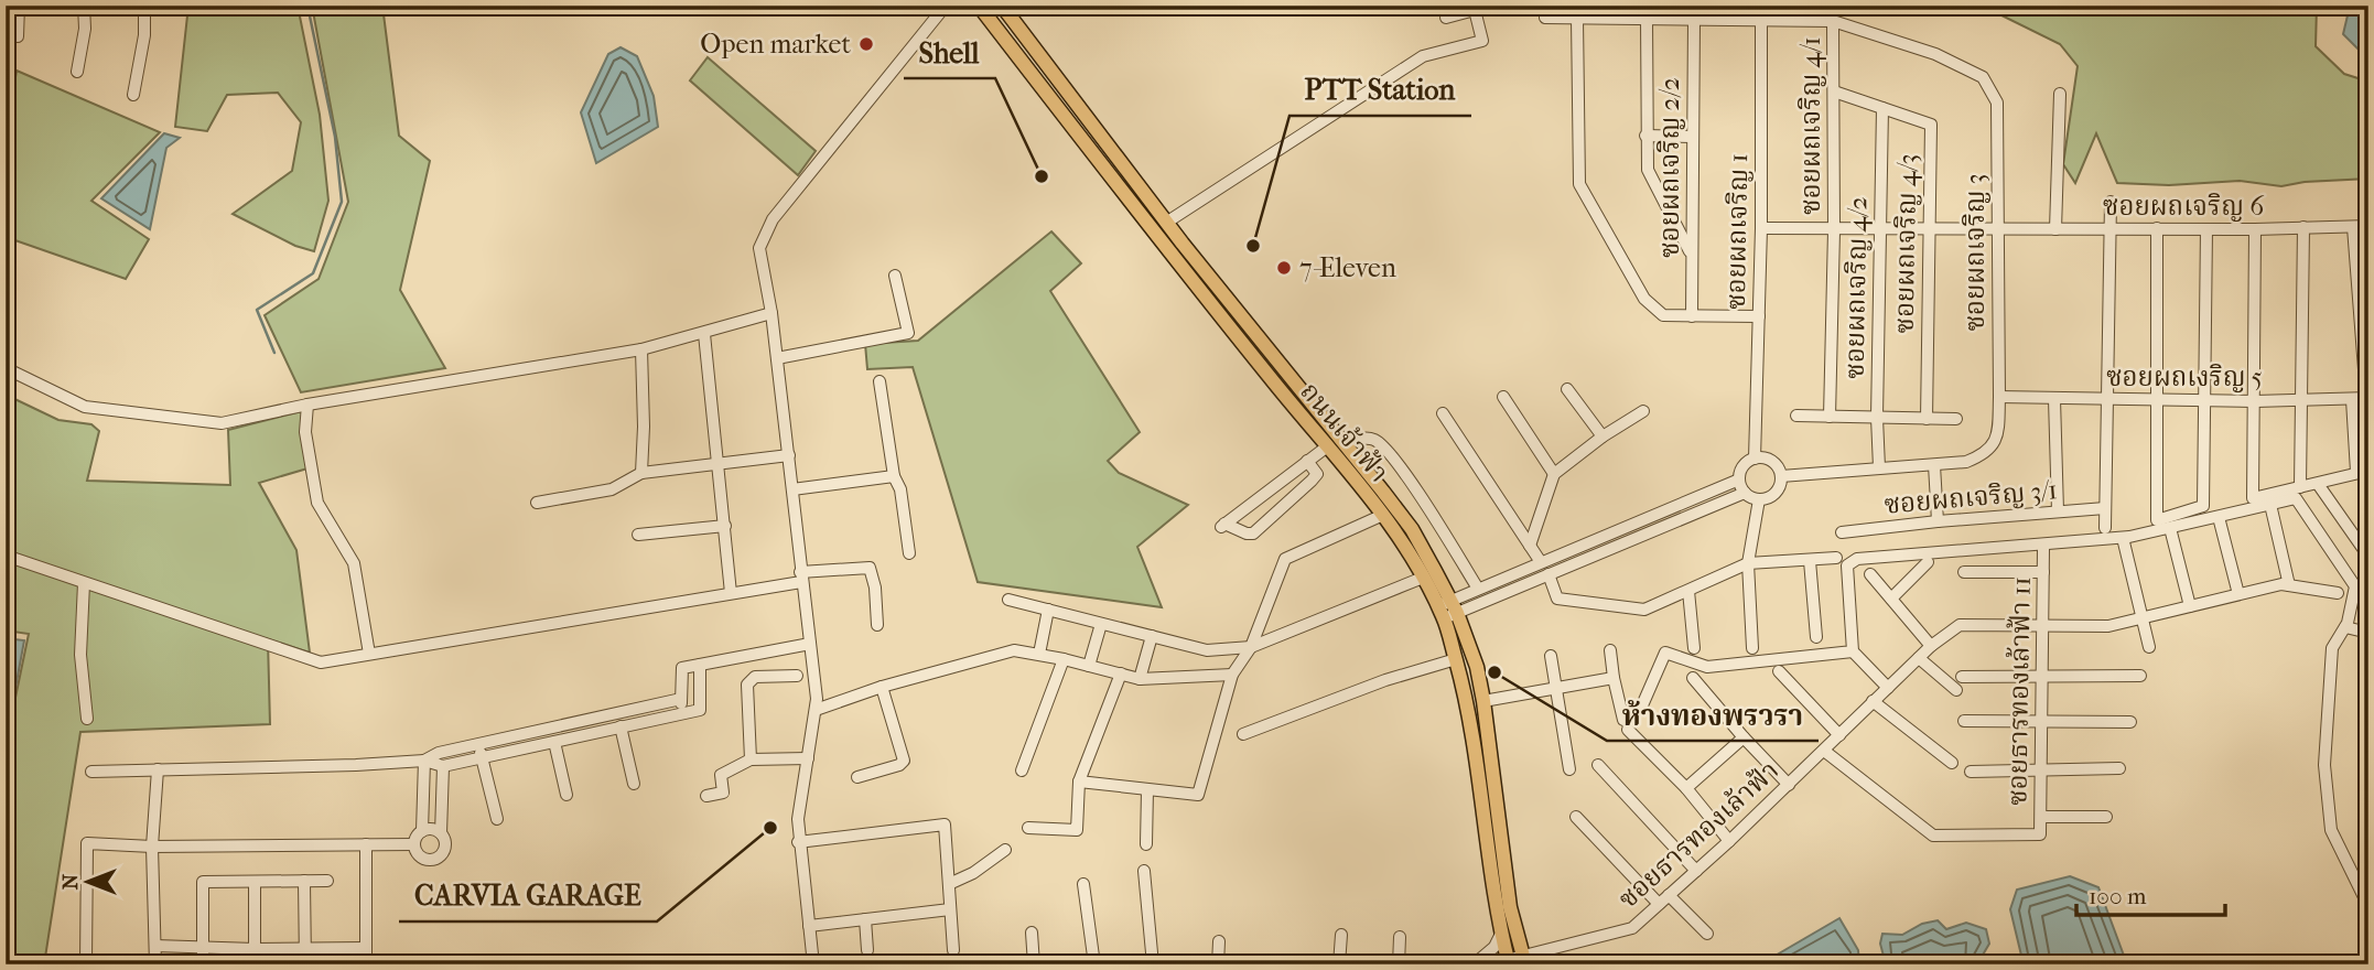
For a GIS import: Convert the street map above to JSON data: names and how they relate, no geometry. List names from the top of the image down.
{
  "streets": {
    "main road": ["ถนนเจ้าฟ้า"],
    "street": [
      "ซอยผถเจริญ 4/1",
      "ซอยผถเจริญ 2/2",
      "ซอยผถเจริญ 6",
      "ซอยผถเจริญ 1",
      "ซอยผถเจริญ 4/3",
      "ซอยผถเจริญ 3",
      "ซอยผถเจริญ 4/2",
      "ซอยผถเงริญ 5",
      "ซอยผถเจริญ 3/1",
      "ซอยธารทองเล้าฟ้า 11",
      "ซอยธารทองเล้าฟ้า"
    ]
  },
  "crossings": [
    ["ซอยผถเจริญ 4/1", "ซอยผถเจริญ 6"],
    ["ซอยผถเจริญ 4/1", "ซอยผถเจริญ 1"],
    ["ซอยผถเจริญ 4/1", "ซอยผถเจริญ 4/3"],
    ["ซอยผถเจริญ 4/1", "ซอยผถเจริญ 3"],
    ["ซอยผถเจริญ 4/1", "ซอยผถเจริญ 4/2"],
    ["ซอยผถเจริญ 2/2", "ซอยผถเจริญ 3"],
    ["ซอยผถเจริญ 6", "ซอยผถเจริญ 3"],
    ["ซอยผถเจริญ 1", "ซอยผถเจริญ 3"],
    ["ซอยผถเจริญ 4/3", "ซอยผถเจริญ 4/2"],
    ["ซอยผถเจริญ 3", "ซอยผถเจริญ 4/2"],
    ["ซอยผถเจริญ 3", "ซอยผถเงริญ 5"],
    ["ถนนเจ้าฟ้า", "ซอยธารทองเล้าฟ้า"],
    ["ซอยธารทองเล้าฟ้า 11", "ซอยธารทองเล้าฟ้า"]
  ],
  "places": [
    "Open market",
    "Shell",
    "PTT Station",
    "7-Eleven",
    "ห้างทองพรวรา",
    "CARVIA GARAGE"
  ],
  "scale_bar": "100 m",
  "north": "left"
}
